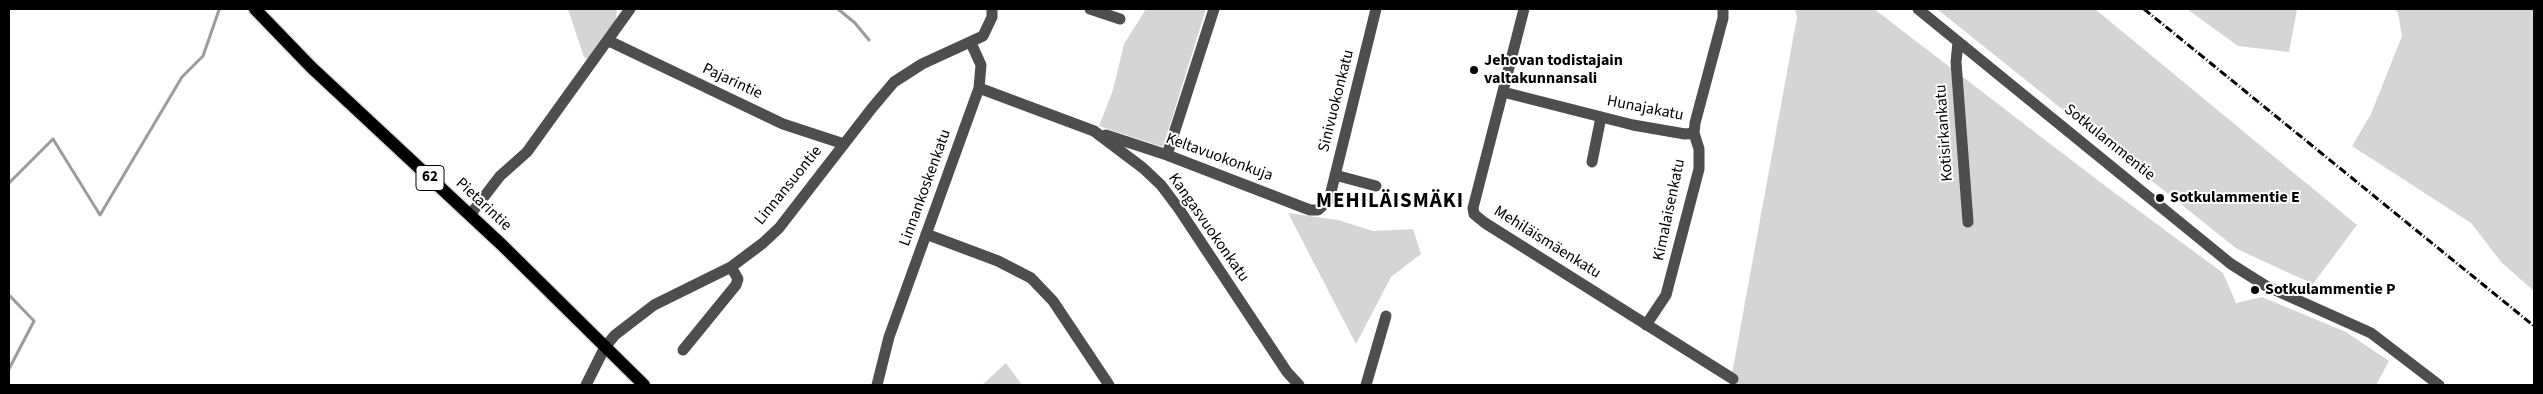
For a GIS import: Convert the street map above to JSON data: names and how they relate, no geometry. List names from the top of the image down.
{
  "streets": {
    "main road": ["62", "Pietarintie"],
    "street": [
      "Pajarintie",
      "Sinivuokonkatu",
      "Hunajakatu",
      "Kotisirkankatu",
      "Sotkulammentie",
      "Keltavuokonkuja",
      "Linnansuontie",
      "Linnankoskenkatu",
      "Kimalaisenkatu",
      "Kangasvuokonkatu",
      "Mehiläismäenkatu"
    ]
  },
  "crossings": [
    ["Pajarintie", "Linnansuontie"],
    ["Sinivuokonkatu", "Keltavuokonkuja"],
    ["Hunajakatu", "Kimalaisenkatu"],
    ["Hunajakatu", "Mehiläismäenkatu"],
    ["Kotisirkankatu", "Sotkulammentie"],
    ["Keltavuokonkuja", "Kangasvuokonkatu"],
    ["Linnansuontie", "Linnankoskenkatu"],
    ["Linnansuontie", "Pietarintie"],
    ["Linnankoskenkatu", "Kangasvuokonkatu"],
    ["Kimalaisenkatu", "Mehiläismäenkatu"]
  ],
  "districts": ["MEHILÄISMÄKI"],
  "places": ["Jehovan todistajain valtakunnansali", "Sotkulammentie E", "Sotkulammentie P"]
}
